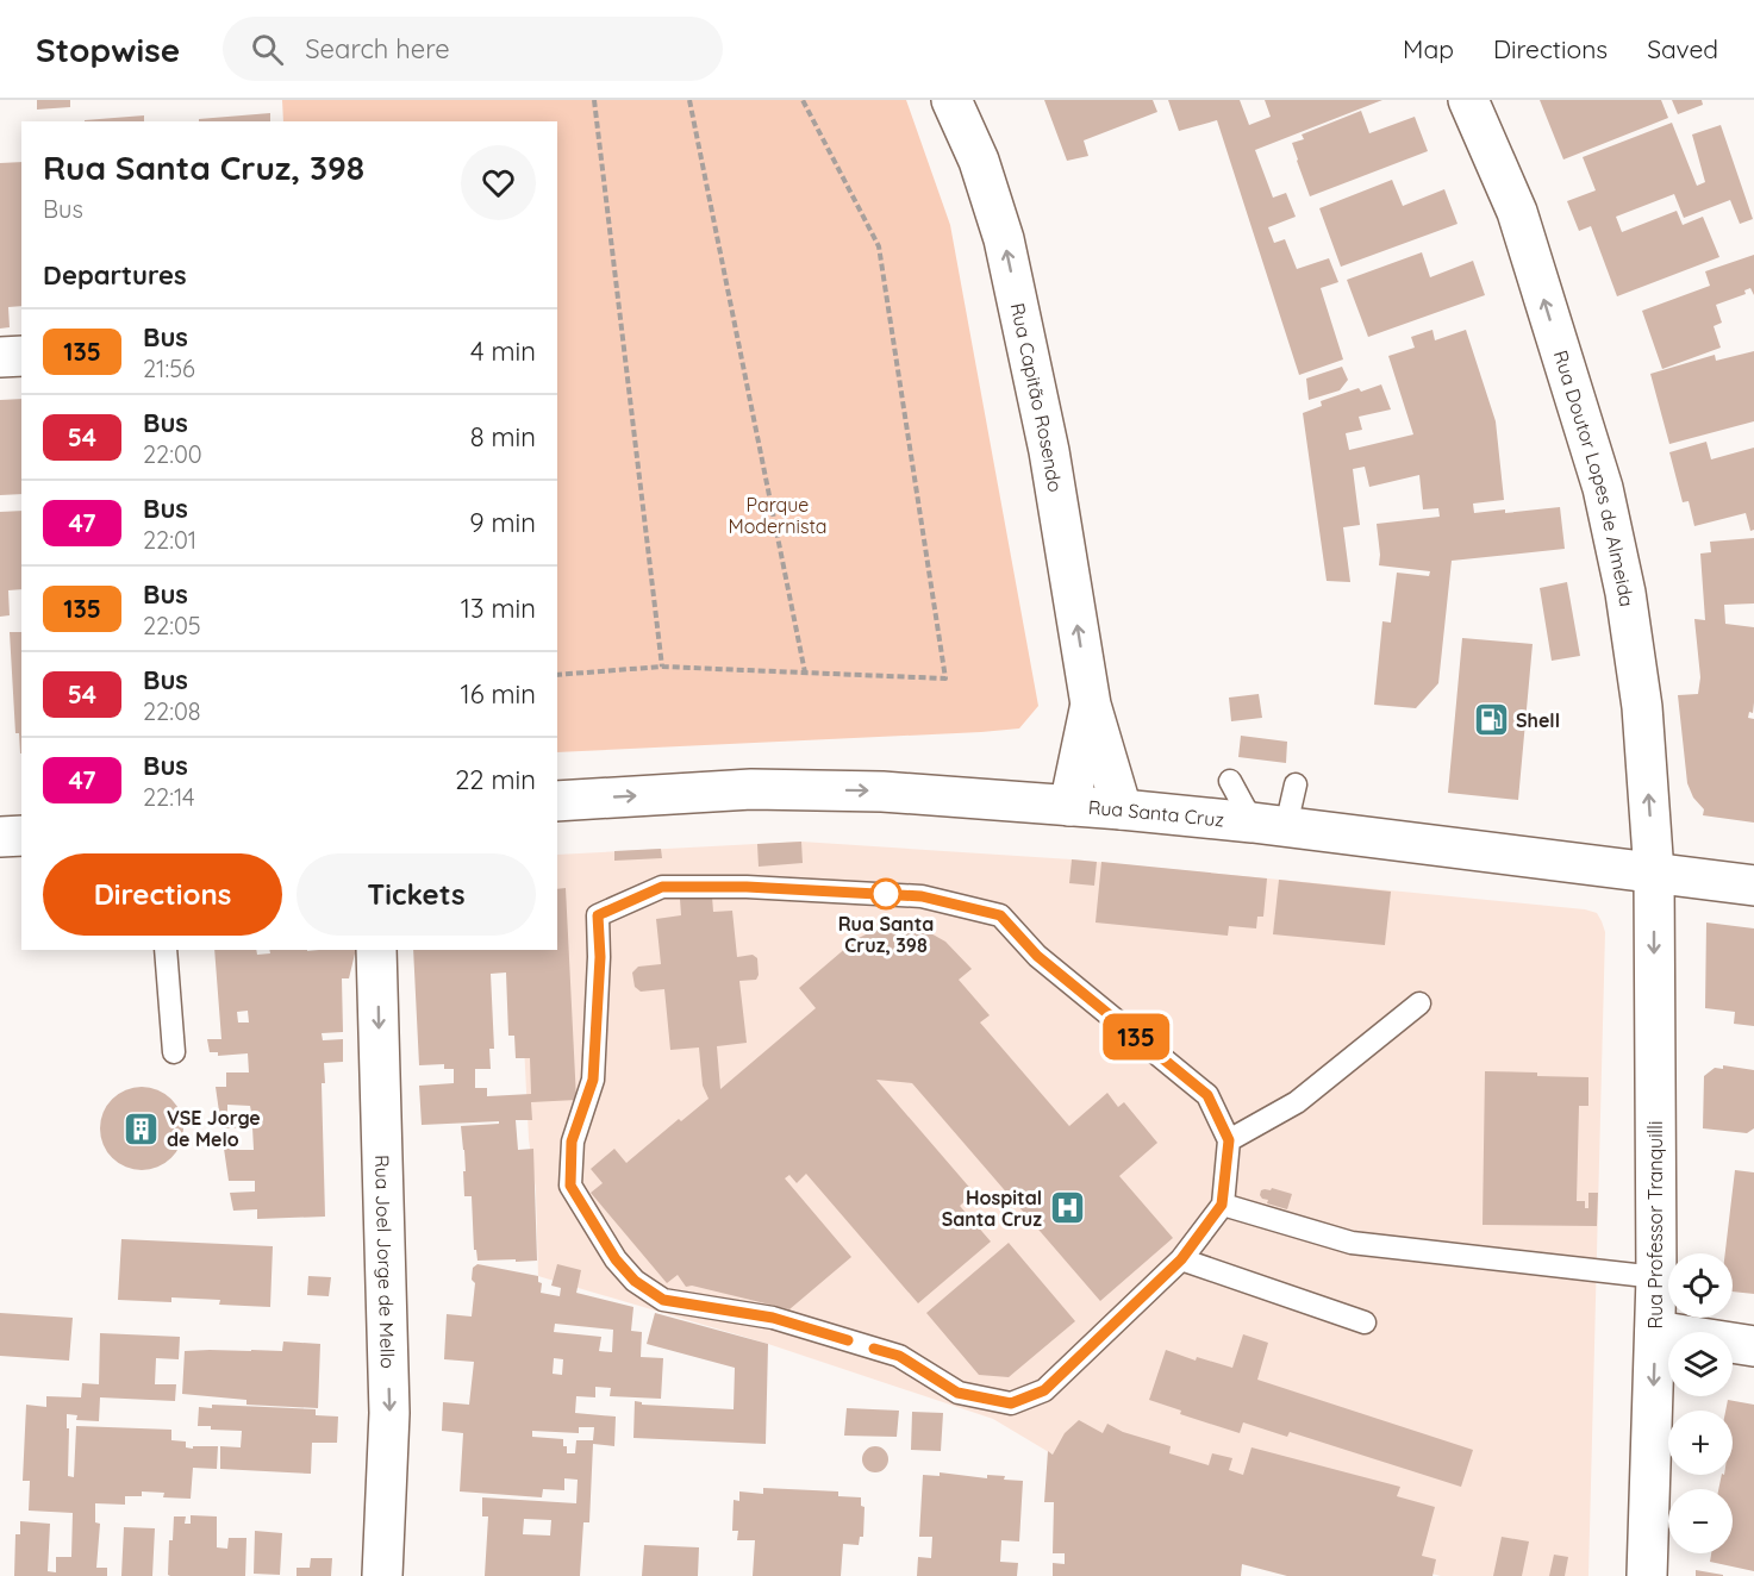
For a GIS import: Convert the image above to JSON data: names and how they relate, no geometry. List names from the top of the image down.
{
  "streets": {
    "street": [
      "Rua Capitão Rosendo",
      "Rua Doutor Lopes de Almeida",
      "Rua Santa Cruz",
      "Rua Professor Tranquilli",
      "Rua Joel Jorge de Mello"
    ]
  },
  "crossings": [
    ["Rua Capitão Rosendo", "Rua Santa Cruz"],
    ["Rua Doutor Lopes de Almeida", "Rua Santa Cruz"],
    ["Rua Doutor Lopes de Almeida", "Rua Professor Tranquilli"],
    ["Rua Santa Cruz", "Rua Professor Tranquilli"]
  ],
  "one_way": [
    "Rua Capitão Rosendo",
    "Rua Doutor Lopes de Almeida",
    "Rua Santa Cruz",
    "Rua Professor Tranquilli",
    "Rua Joel Jorge de Mello"
  ],
  "parks": ["Parque Modernista"],
  "places": {
    "fuel station": ["Shell"],
    "other": ["Rua Santa Cruz, 398"],
    "building": ["VSE Jorge de Melo"],
    "hospital": ["Hospital Santa Cruz"]
  },
  "lines": ["bus line 135"],
  "page": {
    "header": "Stopwise",
    "search": "Search here",
    "nav": ["Map", "Directions", "Saved"],
    "on_map": "135",
    "heading": [
      ["Rua Santa Cruz, 398", "Bus"],
      "Departures"
    ],
    "list": [
      {
        "mark": "135",
        "name": "Bus",
        "note": "21:56",
        "value": "4 min"
      },
      {
        "mark": "54",
        "name": "Bus",
        "note": "22:00",
        "value": "8 min"
      },
      {
        "mark": "47",
        "name": "Bus",
        "note": "22:01",
        "value": "9 min"
      },
      {
        "mark": "135",
        "name": "Bus",
        "note": "22:05",
        "value": "13 min"
      },
      {
        "mark": "54",
        "name": "Bus",
        "note": "22:08",
        "value": "16 min"
      },
      {
        "mark": "47",
        "name": "Bus",
        "note": "22:14",
        "value": "22 min"
      }
    ],
    "buttons": ["Directions", "Tickets"],
    "map_buttons": ["+", "−"]
  }
}
